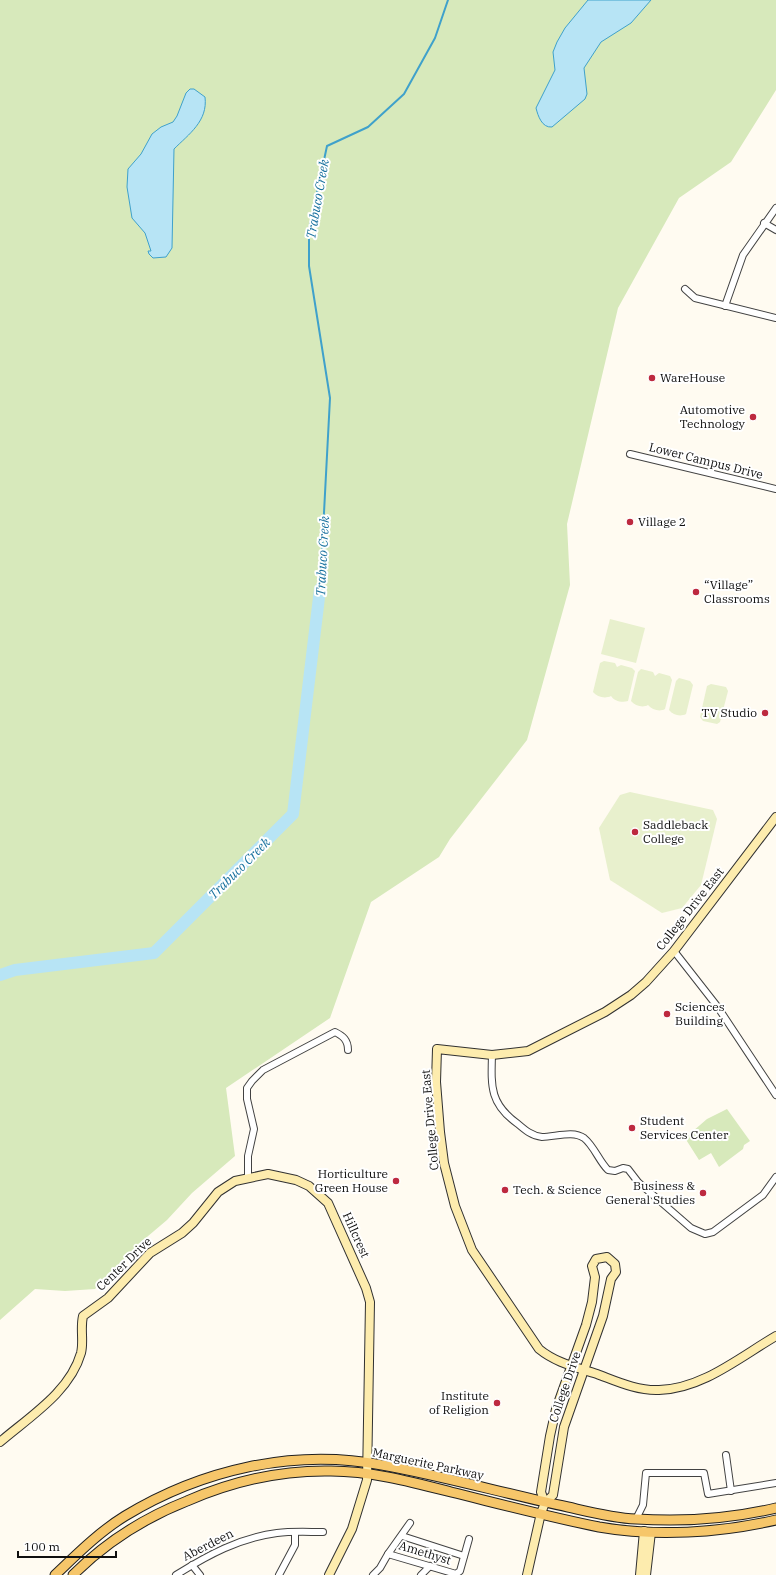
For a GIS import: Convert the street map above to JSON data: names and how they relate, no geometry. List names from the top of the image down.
{
  "streets": {
    "main road": ["Marguerite Parkway"],
    "street": [
      "Lower Campus Drive",
      "College Drive East",
      "Hillcrest",
      "Center Drive",
      "College Drive",
      "Aberdeen",
      "Amethyst"
    ]
  },
  "crossings": [
    ["College Drive East", "College Drive"],
    ["Hillcrest", "Center Drive"],
    ["Hillcrest", "Marguerite Parkway"],
    ["College Drive", "Marguerite Parkway"]
  ],
  "water": ["Trabuco Creek"],
  "places": [
    "WareHouse",
    "Automotive Technology",
    "Village 2",
    "“Village” Classrooms",
    "TV Studio",
    "Saddleback College",
    "Sciences Building",
    "Student Services Center",
    "Horticulture Green House",
    "Tech. & Science",
    "Business & General Studies",
    "Institute of Religion"
  ],
  "scale_bar": "100 m"
}
